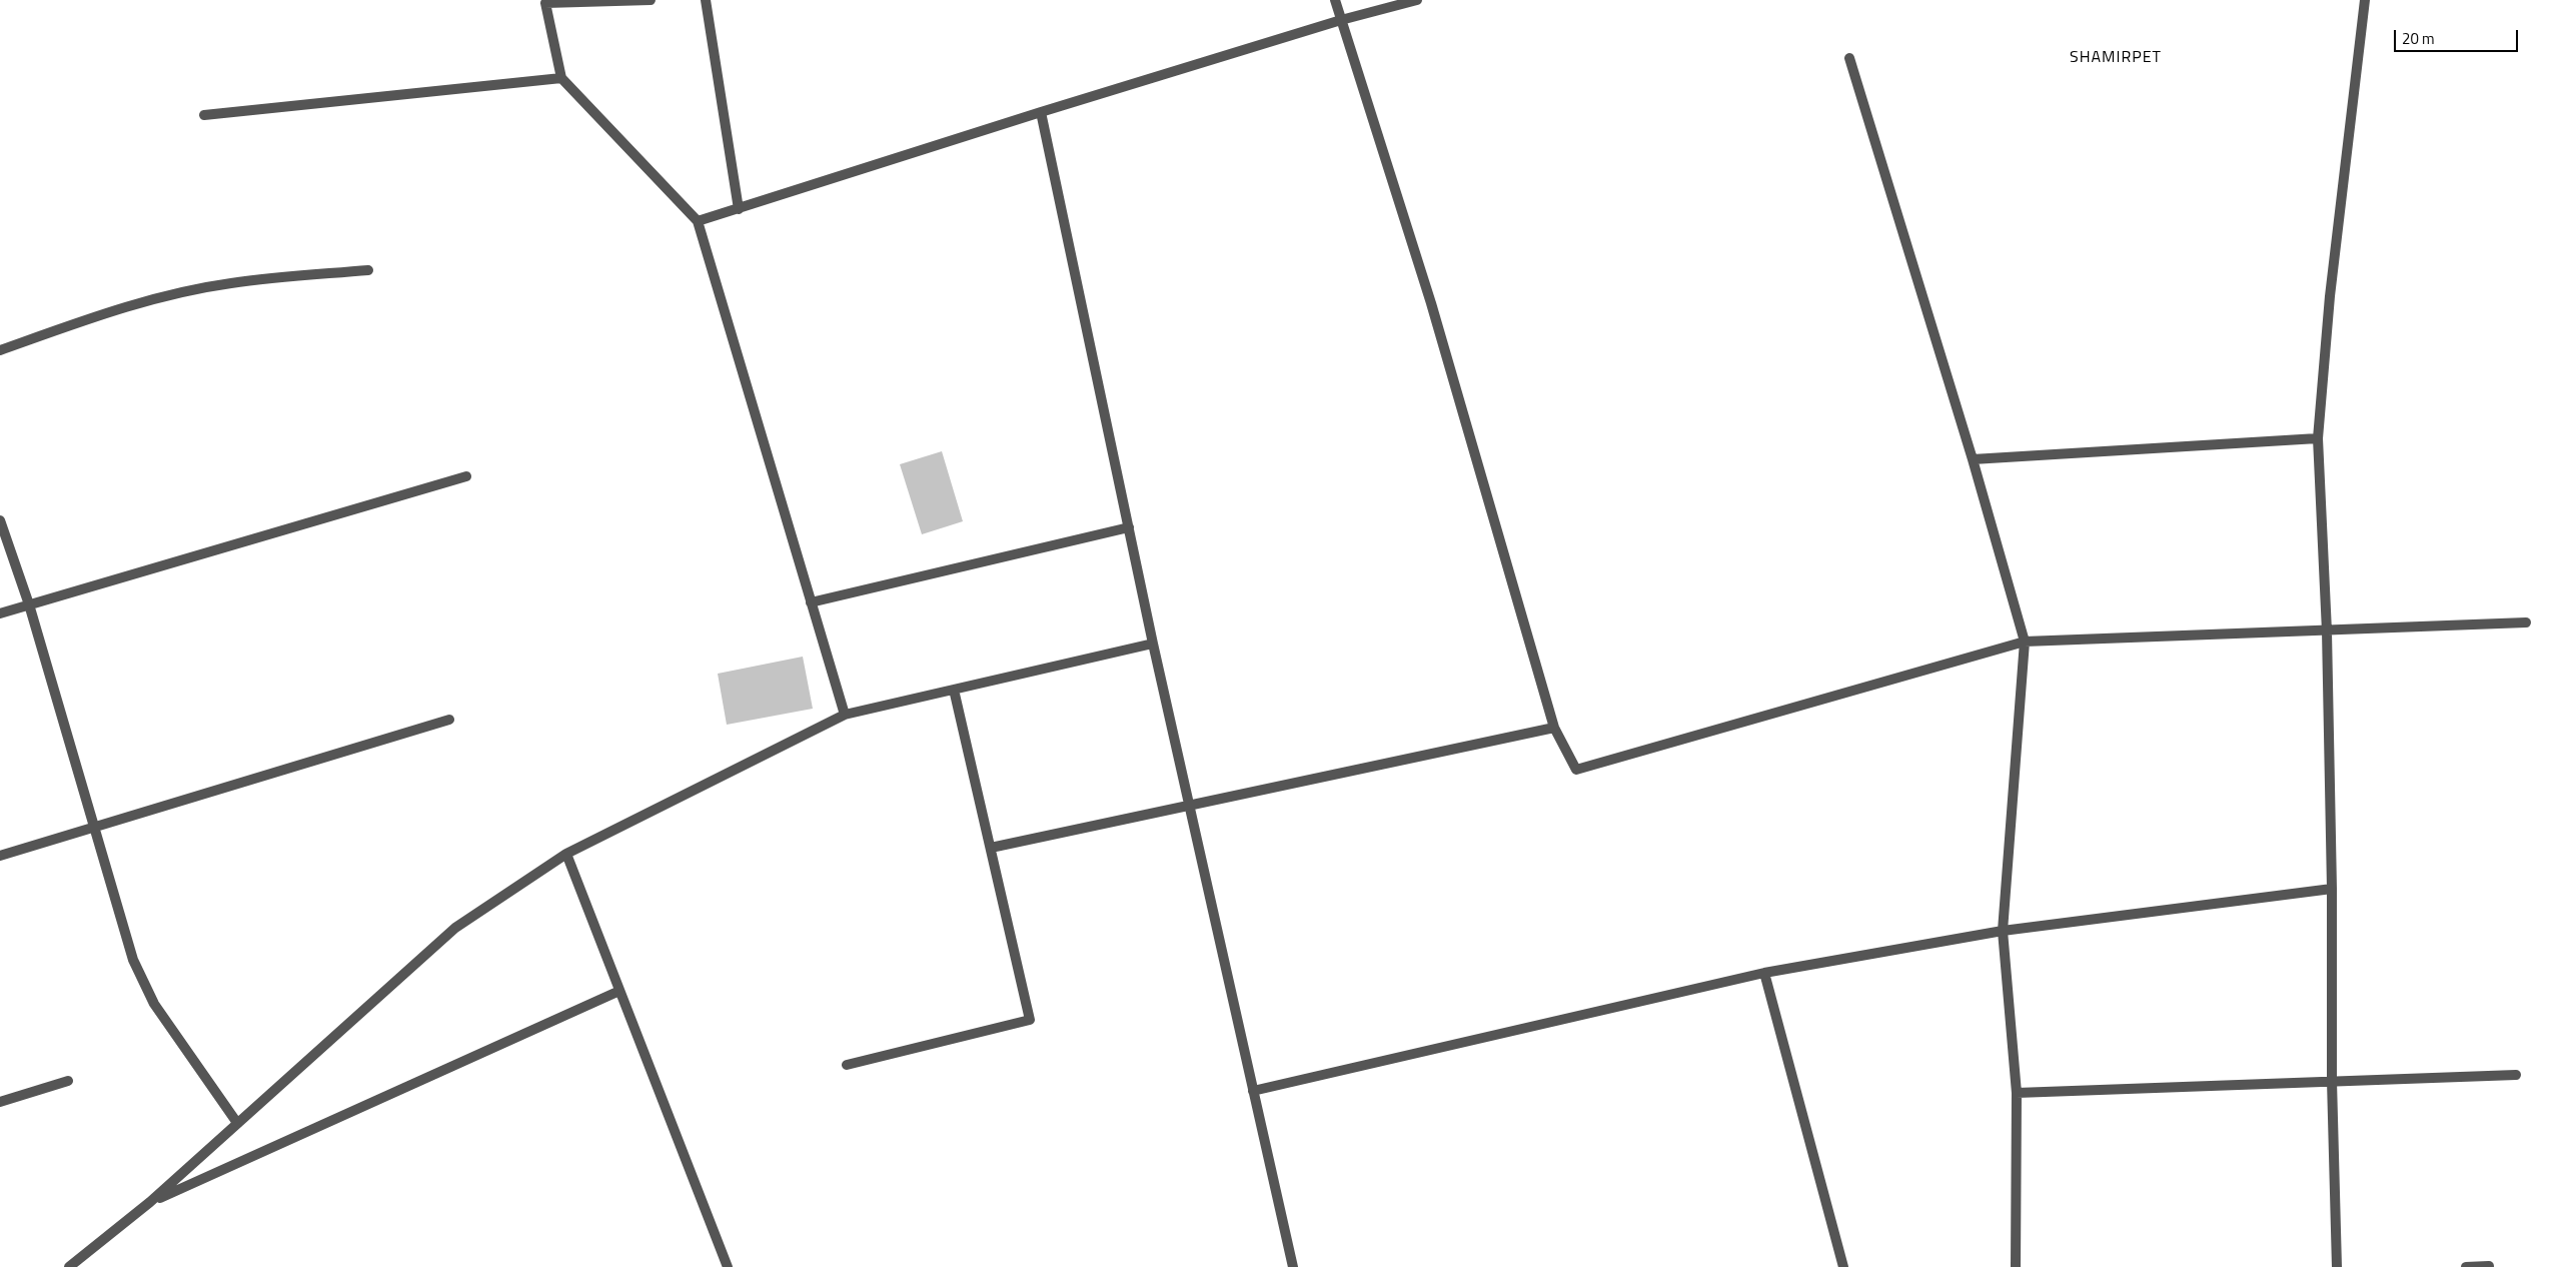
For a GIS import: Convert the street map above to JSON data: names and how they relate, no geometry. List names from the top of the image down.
{
  "districts": ["SHAMIRPET"],
  "scale_bar": "20 m"
}
